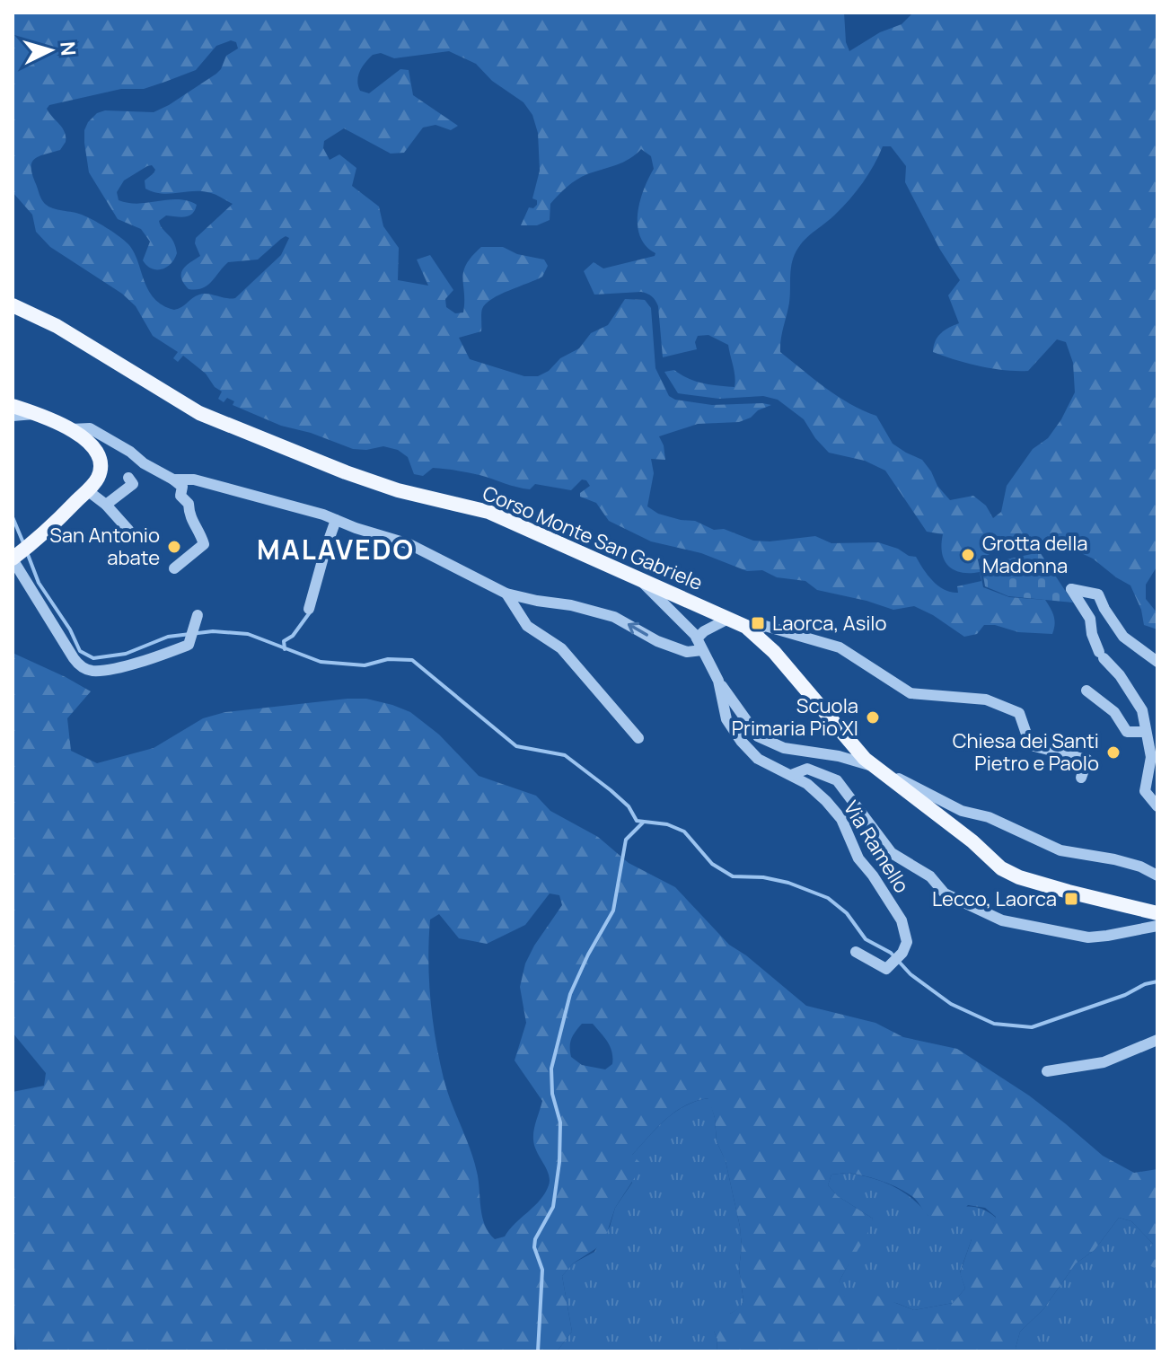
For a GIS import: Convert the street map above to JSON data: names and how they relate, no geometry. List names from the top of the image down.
{
  "streets": {
    "main road": ["Corso Monte San Gabriele"],
    "street": ["Via Ramello"]
  },
  "crossings": [
    ["Corso Monte San Gabriele", "Via Ramello"]
  ],
  "districts": ["MALAVEDO"],
  "places": {
    "other": [
      "San Antonio abate",
      "Grotta della Madonna",
      "Scuola Primaria Pio XI",
      "Chiesa dei Santi Pietro e Paolo"
    ],
    "transit": ["Laorca, Asilo", "Lecco, Laorca"]
  },
  "north": "right"
}
